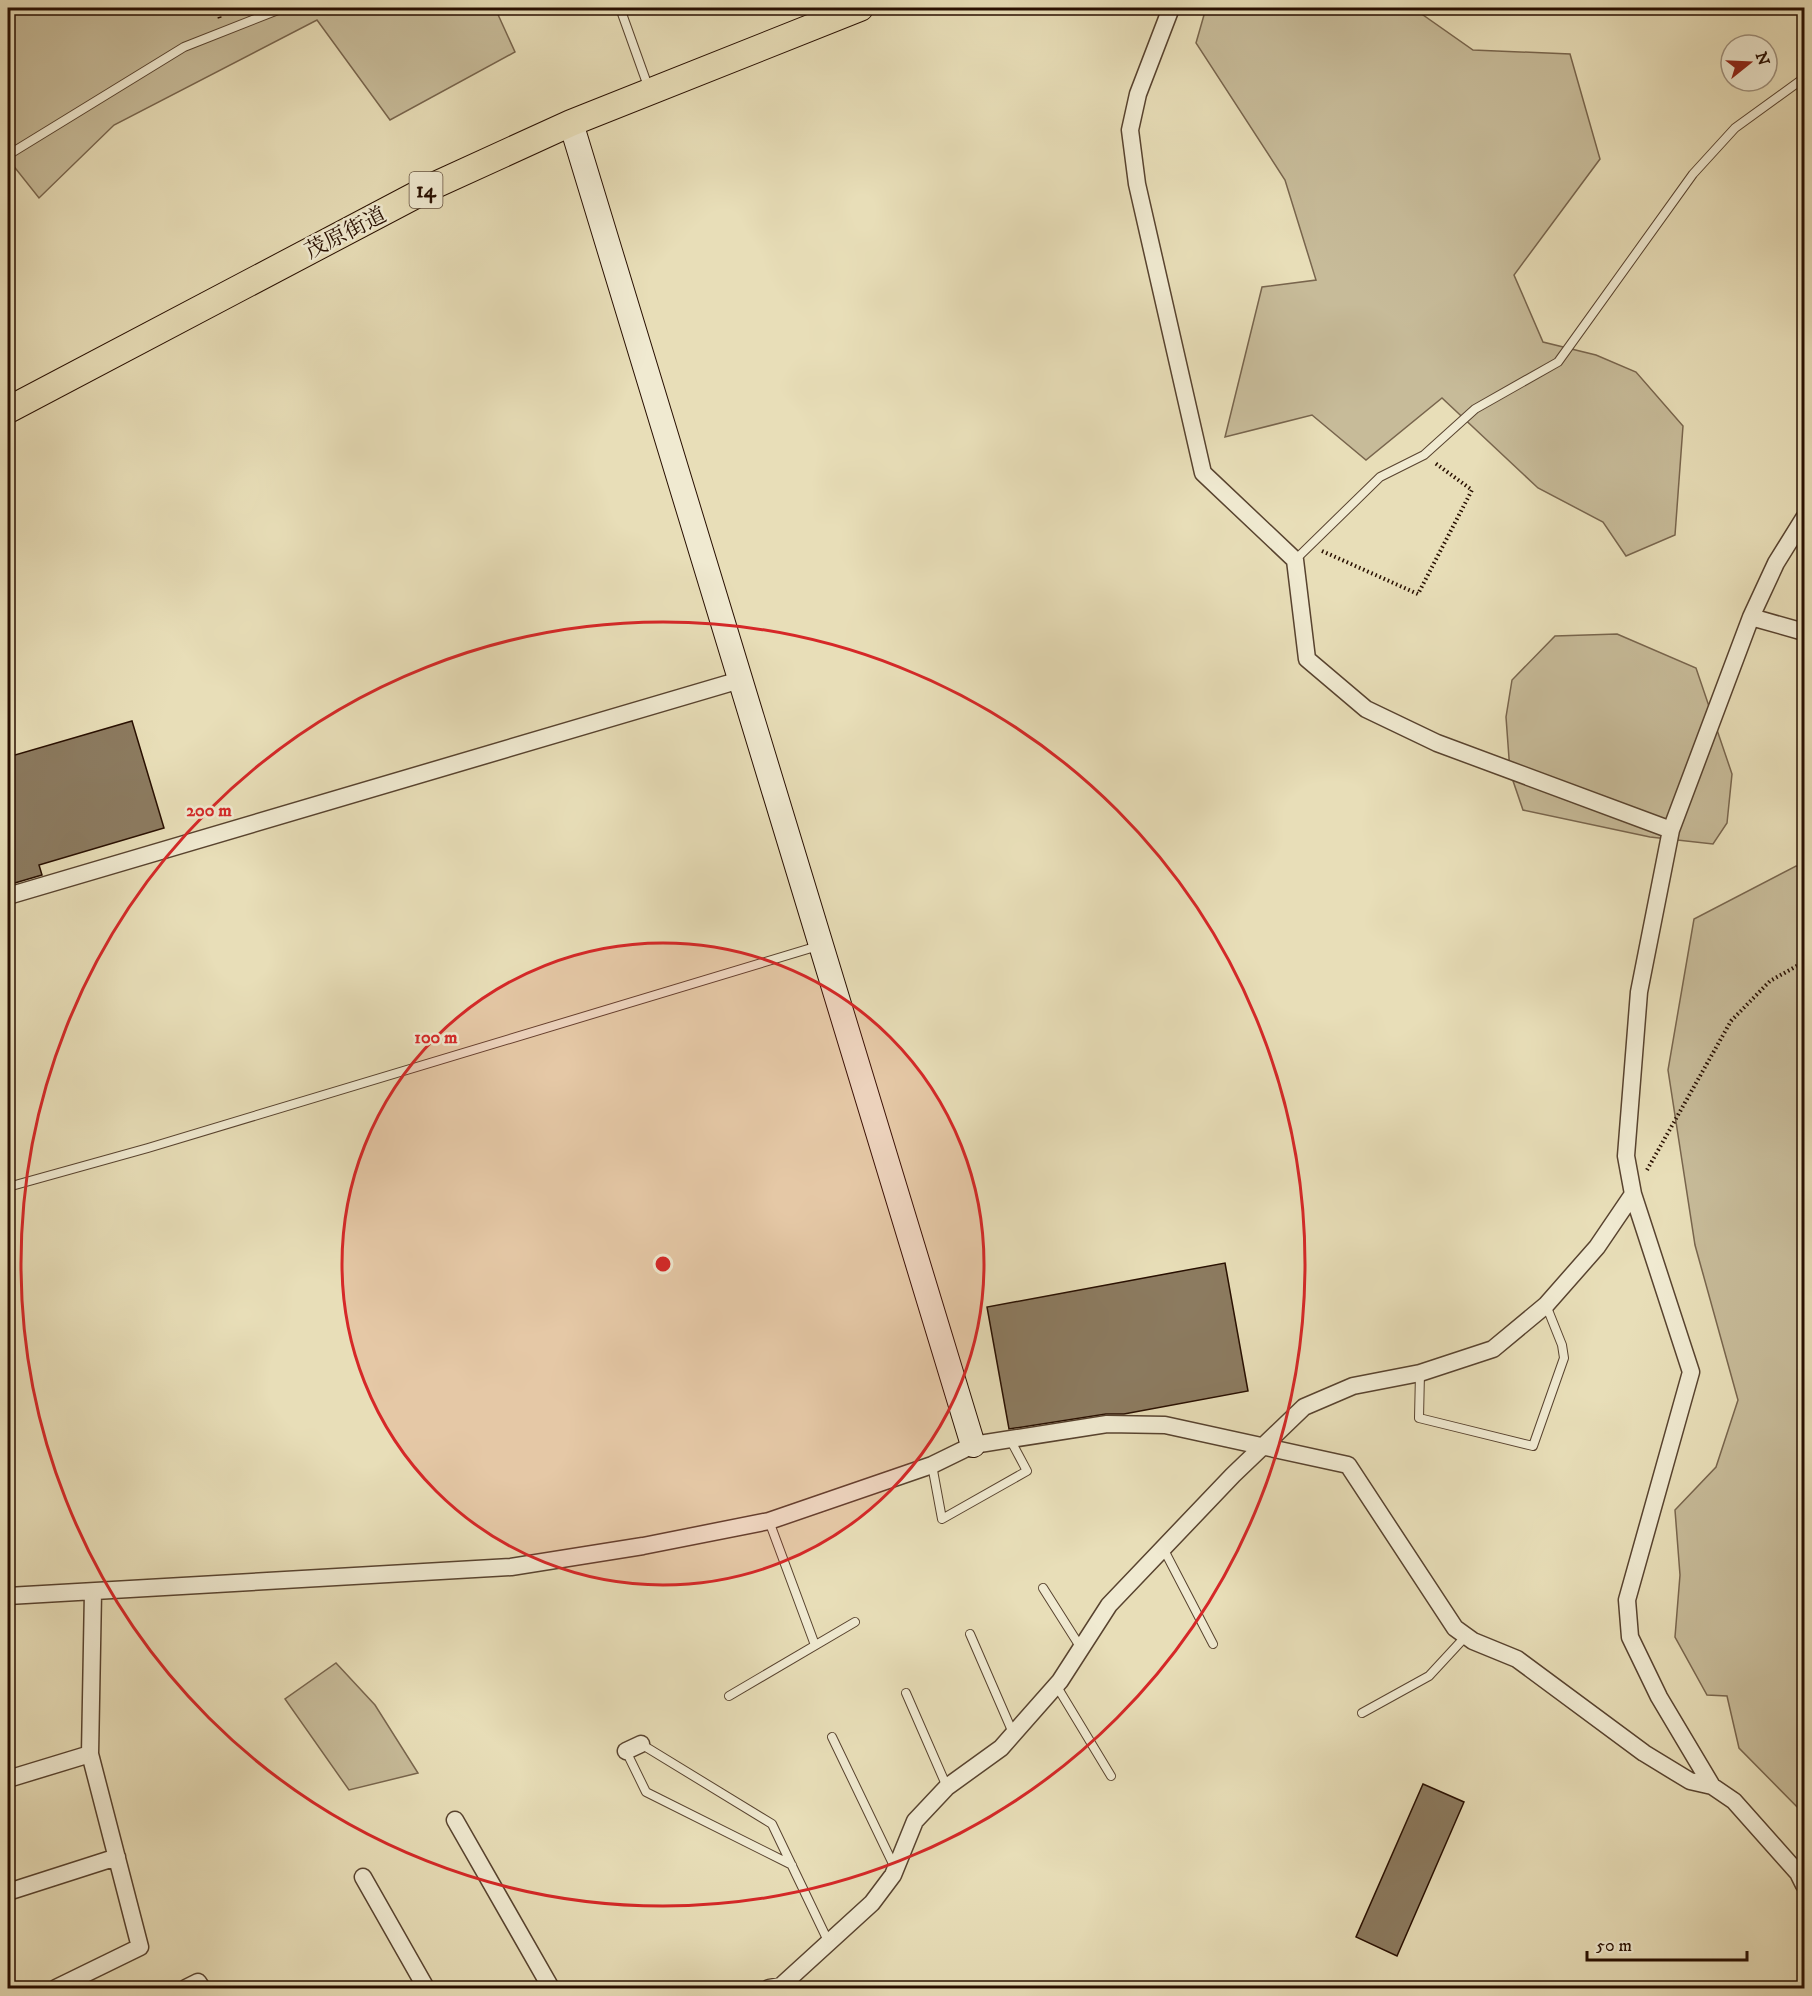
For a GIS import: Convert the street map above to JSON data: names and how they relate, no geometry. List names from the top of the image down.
{
  "streets": {
    "main road": ["14", "茂原街道"]
  },
  "scale_bar": "50 m",
  "north": "right",
  "rings": ["200 m", "100 m"]
}
